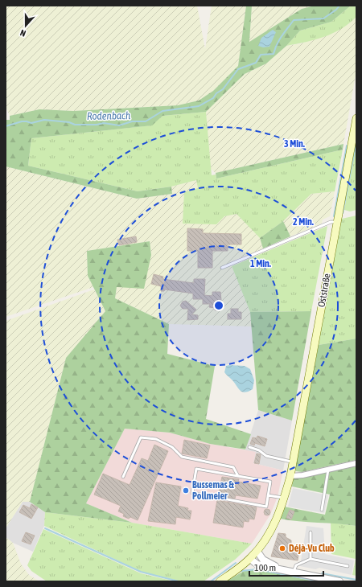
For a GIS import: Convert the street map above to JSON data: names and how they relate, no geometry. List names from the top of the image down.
{
  "streets": {
    "main road": ["Oststraße"]
  },
  "water": ["Rodenbach"],
  "places": ["Bussemas & Pollmeier", "Déjà-Vu Club"],
  "scale_bar": "100 m",
  "north": "bottom",
  "rings": ["3 Min.", "2 Min.", "1 Min."]
}
